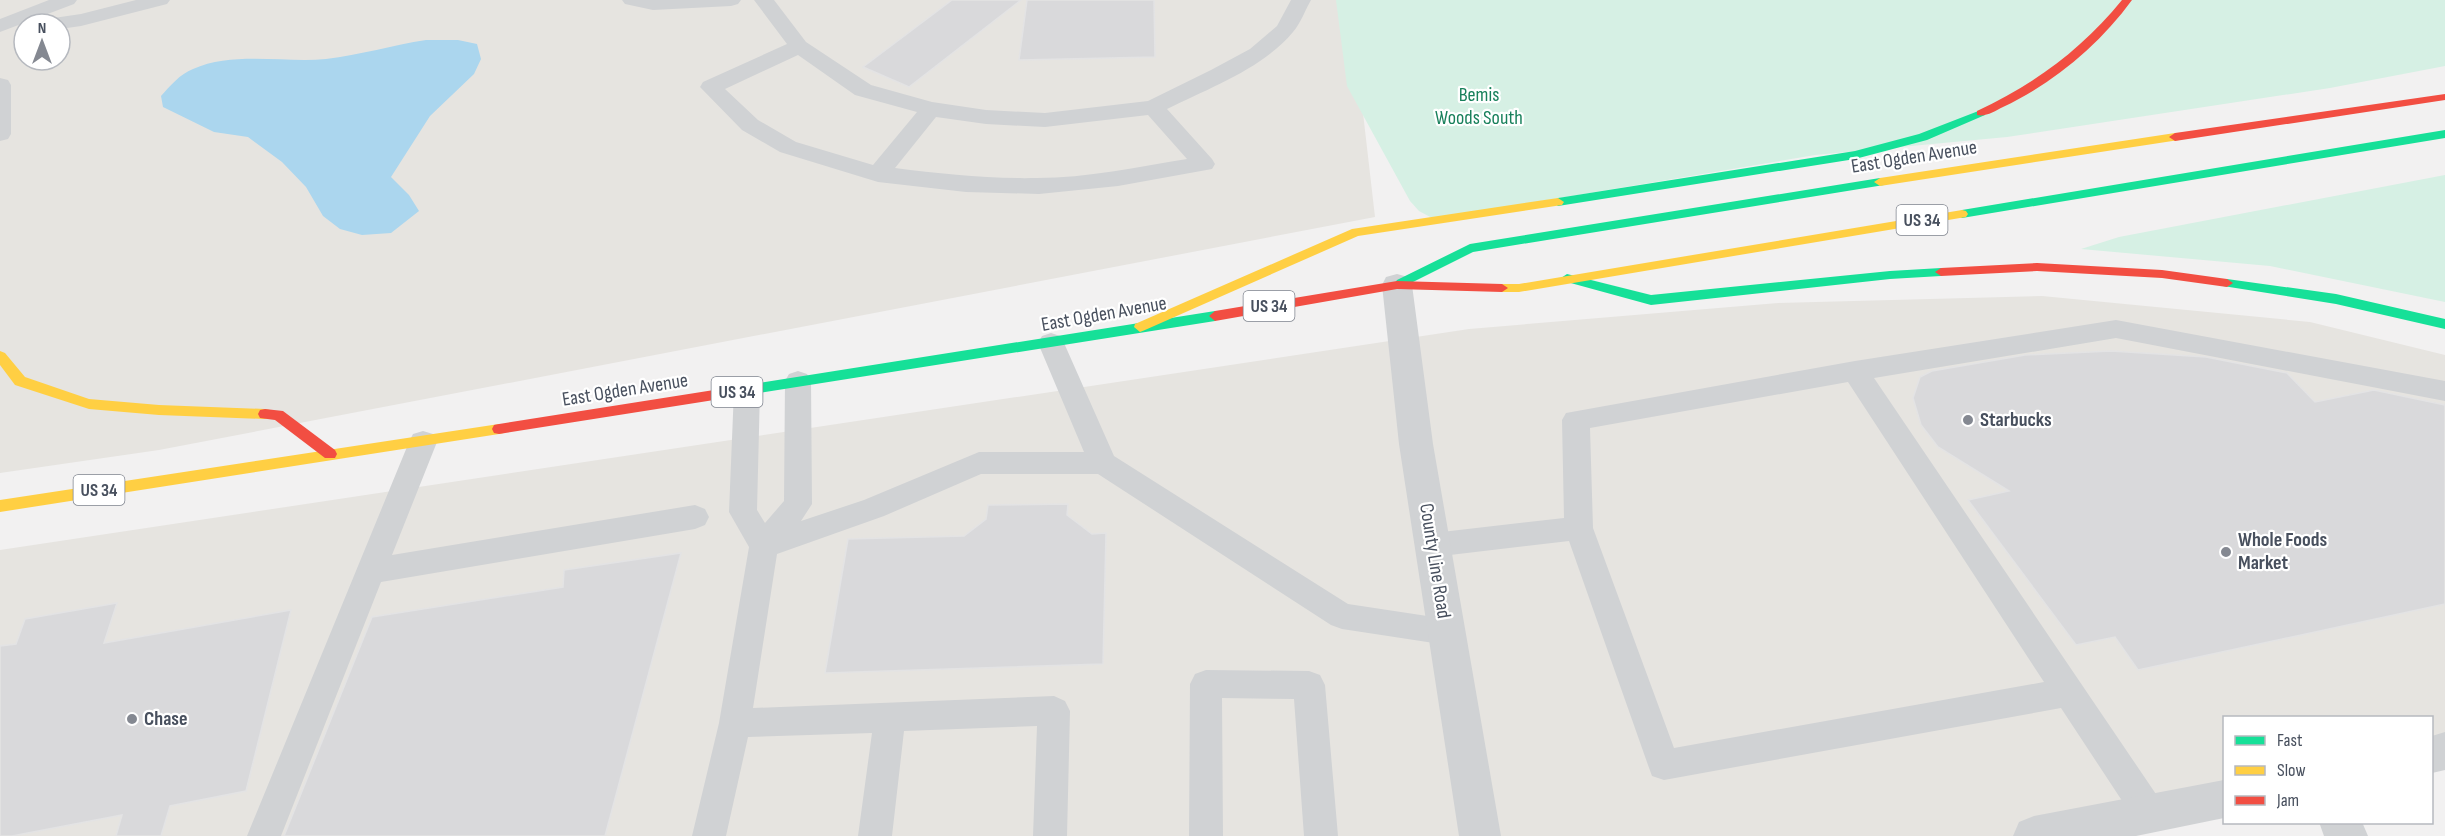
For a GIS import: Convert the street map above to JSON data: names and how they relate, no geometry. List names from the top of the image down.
{
  "streets": {
    "main road": ["East Ogden Avenue", "US 34"],
    "street": ["County Line Road"]
  },
  "crossings": [
    ["East Ogden Avenue", "County Line Road"]
  ],
  "parks": ["Bemis Woods South"],
  "places": ["Starbucks", "Whole Foods Market", "Chase"],
  "legend": ["Fast", "Slow", "Jam"],
  "north": "top"
}
